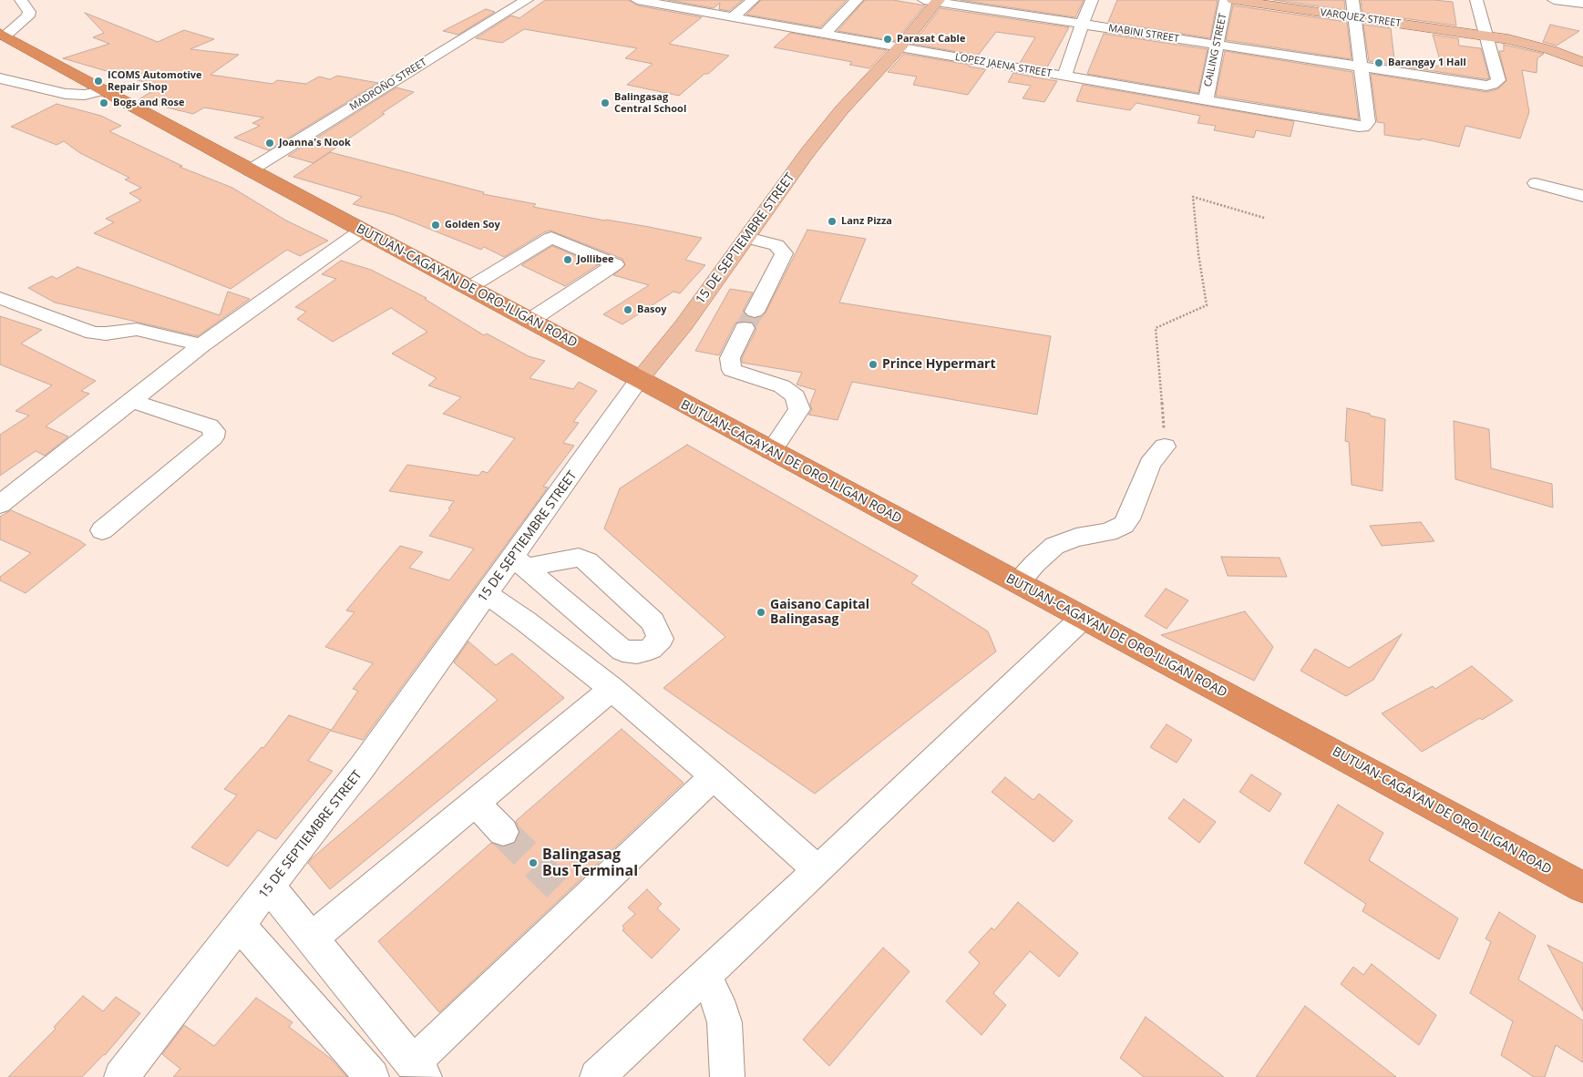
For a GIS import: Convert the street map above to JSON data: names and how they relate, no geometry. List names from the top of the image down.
{
  "streets": {
    "highway": ["BUTUAN-CAGAYAN DE ORO-ILIGAN ROAD"],
    "main road": ["VARQUEZ STREET", "15 DE SEPTIEMBRE STREET"],
    "street": [
      "MABINI STREET",
      "CAILING STREET",
      "LOPEZ JAENA STREET",
      "MADROÑO STREET"
    ]
  },
  "crossings": [
    ["VARQUEZ STREET", "MABINI STREET"],
    ["MABINI STREET", "CAILING STREET"],
    ["MABINI STREET", "LOPEZ JAENA STREET"],
    ["MABINI STREET", "15 DE SEPTIEMBRE STREET"],
    ["CAILING STREET", "LOPEZ JAENA STREET"],
    ["LOPEZ JAENA STREET", "15 DE SEPTIEMBRE STREET"],
    ["MADROÑO STREET", "BUTUAN-CAGAYAN DE ORO-ILIGAN ROAD"],
    ["15 DE SEPTIEMBRE STREET", "BUTUAN-CAGAYAN DE ORO-ILIGAN ROAD"]
  ],
  "places": [
    "Parasat Cable",
    "Barangay 1 Hall",
    "ICOMS Automotive Repair Shop",
    "Bogs and Rose",
    "Balingasag Central School",
    "Joanna's Nook",
    "Lanz Pizza",
    "Golden Soy",
    "Jollibee",
    "Basoy",
    "Prince Hypermart",
    "Gaisano Capital Balingasag",
    "Balingasag Bus Terminal"
  ]
}
